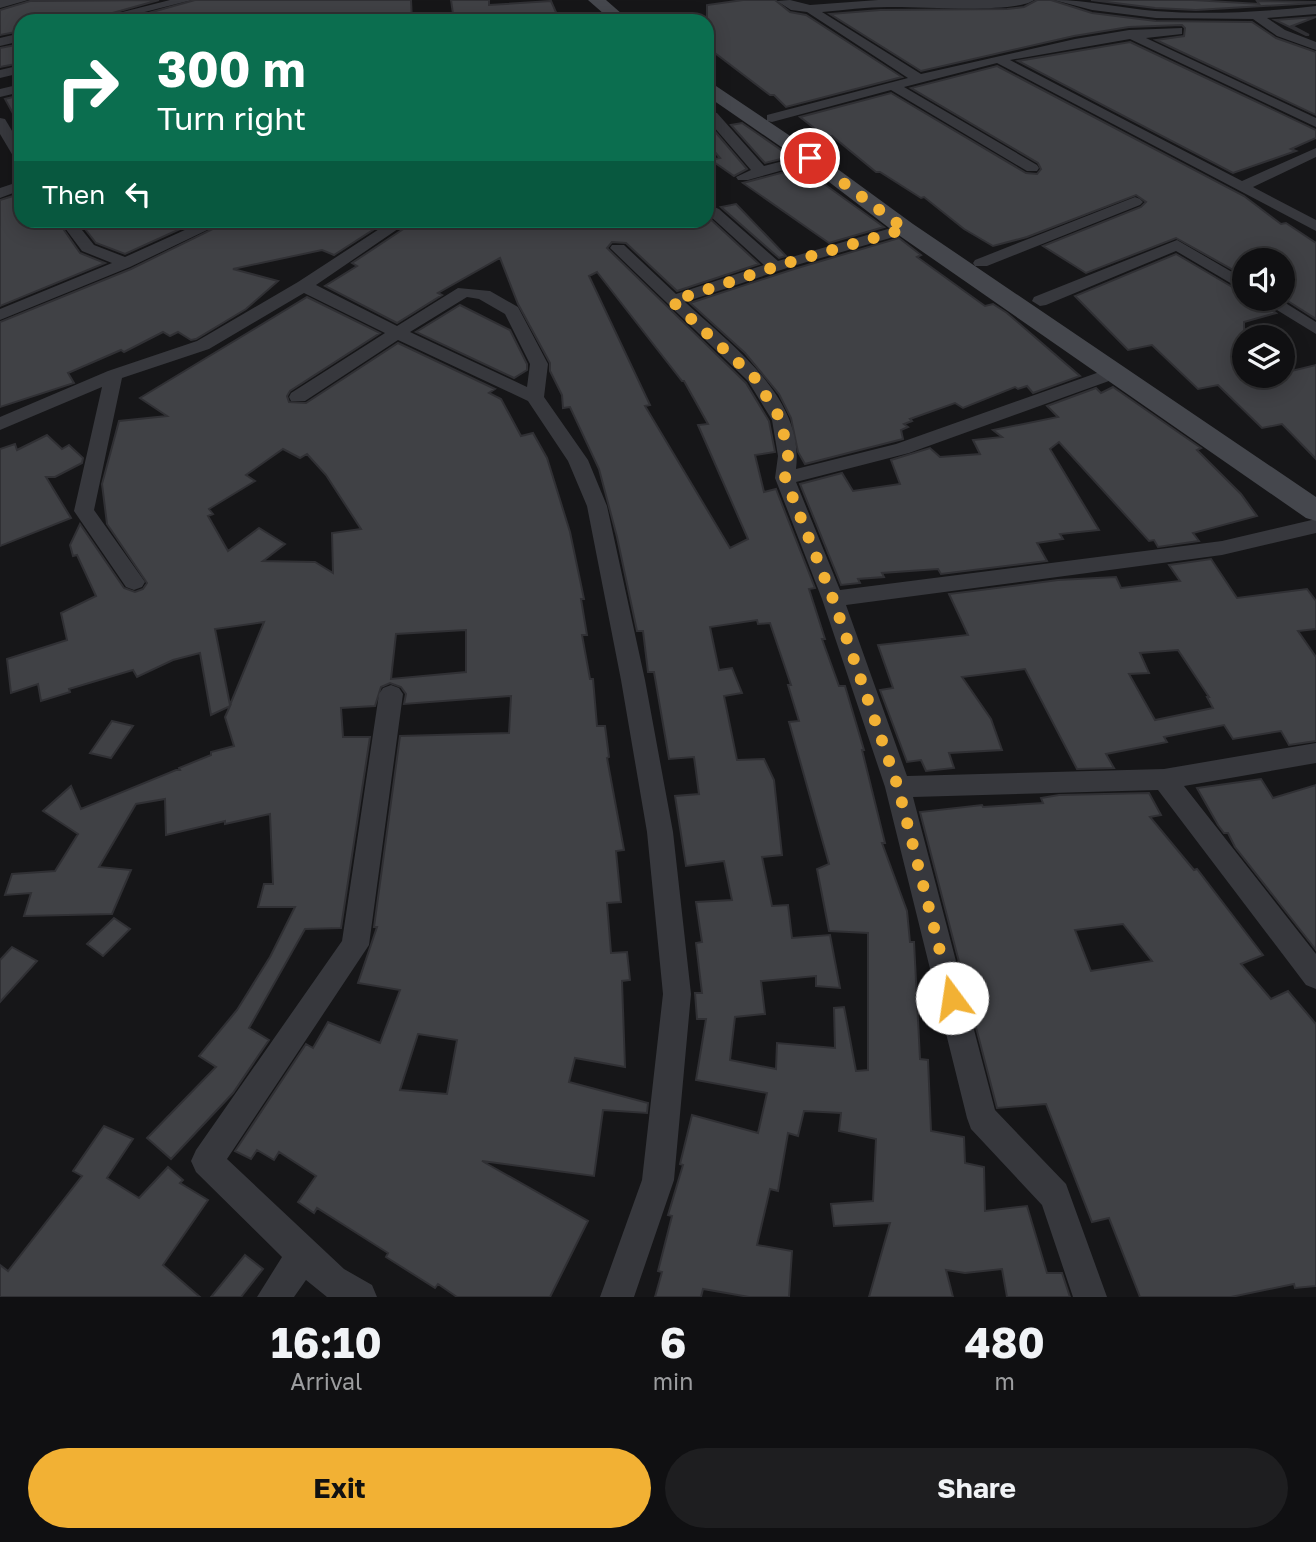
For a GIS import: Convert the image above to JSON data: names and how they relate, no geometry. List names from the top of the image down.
{
  "page": {
    "turn": ["300 m", "Turn right"],
    "then": "Then",
    "eta": [
      "16:10",
      "Arrival",
      "6",
      "min",
      "480",
      "m"
    ],
    "buttons": ["Exit", "Share"]
  }
}
